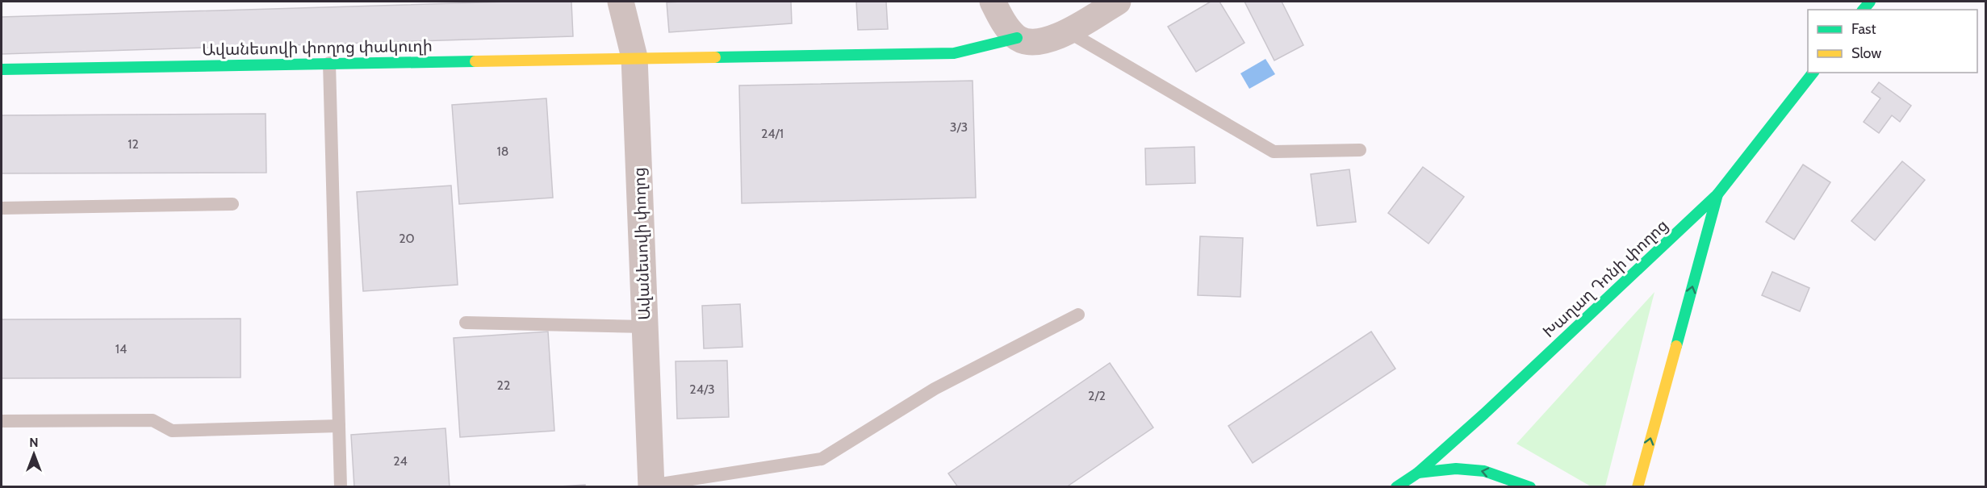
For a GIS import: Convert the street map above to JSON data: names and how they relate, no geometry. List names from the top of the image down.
{
  "streets": {
    "street": ["Ավանեսովի փողոց փակուղի", "Ավանեսովի փողոց", "Խաղաղ Դոնի փողոց"]
  },
  "crossings": [
    ["Ավանեսովի փողոց փակուղի", "Ավանեսովի փողոց"]
  ],
  "house_numbers": [
    "3/3",
    "24/1",
    "12",
    "18",
    "20",
    "14",
    "22",
    "24/3",
    "2/2",
    "24"
  ],
  "legend": ["Fast", "Slow"],
  "north": "top"
}
